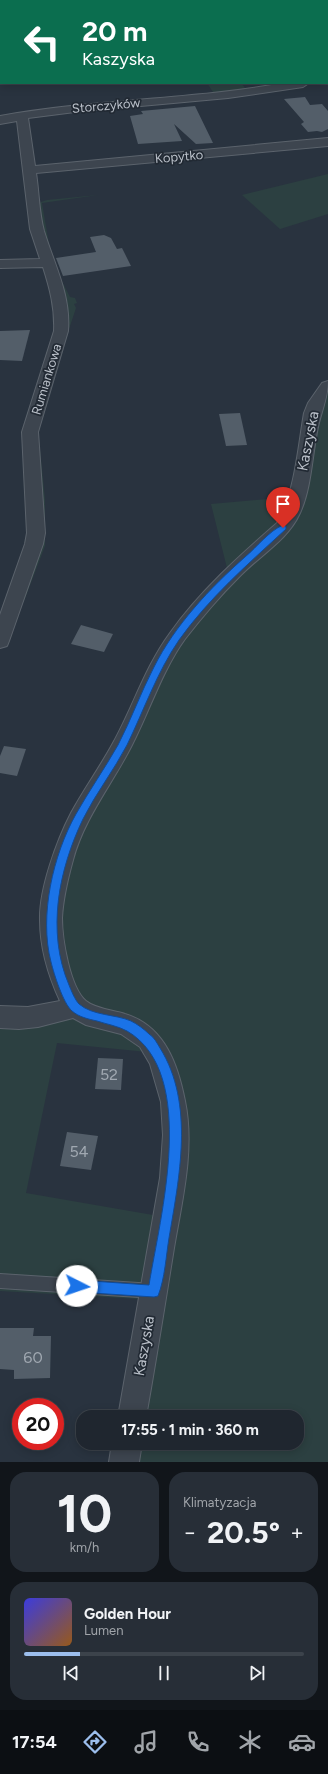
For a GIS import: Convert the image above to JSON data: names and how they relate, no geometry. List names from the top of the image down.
{
  "streets": {
    "street": [
      "Storczyków",
      "Kopytko",
      "Rumiankowa",
      "Kaszyska"
    ]
  },
  "crossings": [
    ["Storczyków", "Rumiankowa"],
    ["Kopytko", "Rumiankowa"]
  ],
  "house_numbers": ["52", "54", "60"],
  "page": {
    "turn": ["20 m", "Kaszyska"],
    "limit": "20",
    "trip": "17:55 · 1 min · 360 m",
    "tile": [
      ["10", "km/h"],
      "Klimatyzacja"
    ],
    "heat": ["−", "20.5°", "+"],
    "song": ["Golden Hour", "Lumen"],
    "tabs": "17:54"
  }
}
